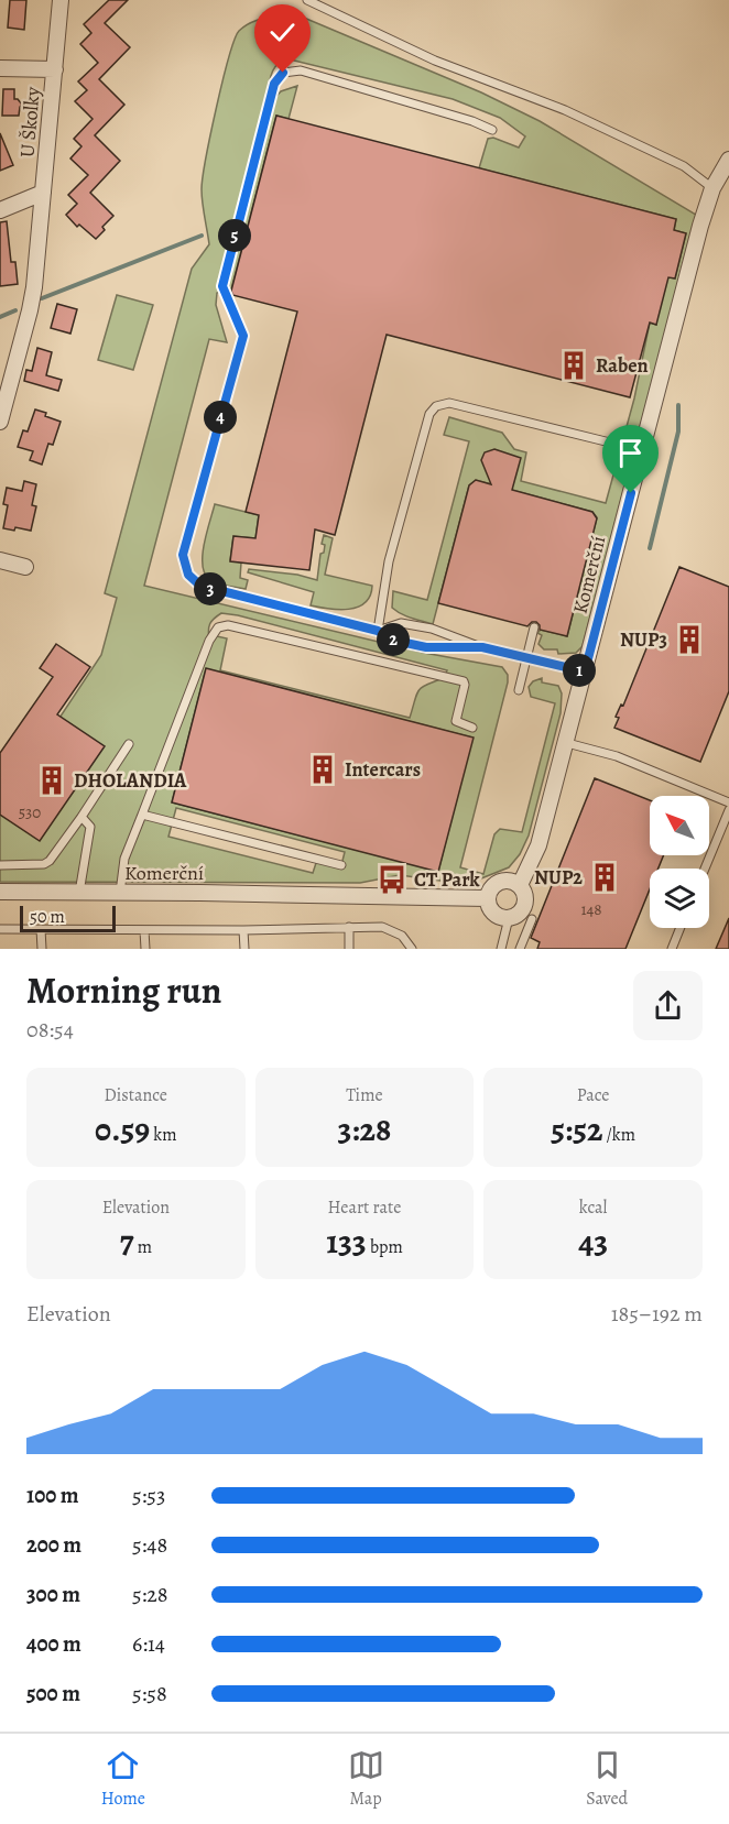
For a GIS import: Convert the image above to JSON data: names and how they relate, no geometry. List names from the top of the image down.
{
  "streets": {
    "street": ["U Školky", "Komerční"]
  },
  "places": {
    "building": [
      "Raben",
      "NUP3",
      "Intercars",
      "DHOLANDIA",
      "NUP2"
    ],
    "bus stop": ["CT Park"]
  },
  "house_numbers": ["530", "148"],
  "scale_bar": "50 m",
  "north": "top left",
  "page": {
    "pins": [
      "5",
      "4",
      "3",
      "2",
      "1"
    ],
    "scale": "50 m",
    "heading": ["Morning run", "08:54"],
    "stats": [
      ["Distance", "0.59 km"],
      ["Time", "3:28"],
      ["Pace", "5:52 /km"],
      ["Elevation", "7 m"],
      ["Heart rate", "133 bpm"],
      ["kcal", "43"]
    ],
    "chart": ["Elevation", "185–192 m"],
    "list": [
      {
        "name": "100 m",
        "note": "5:53"
      },
      {
        "name": "200 m",
        "note": "5:48"
      },
      {
        "name": "300 m",
        "note": "5:28"
      },
      {
        "name": "400 m",
        "note": "6:14"
      },
      {
        "name": "500 m",
        "note": "5:58"
      }
    ],
    "tabs": ["Home", "Map", "Saved"]
  }
}
